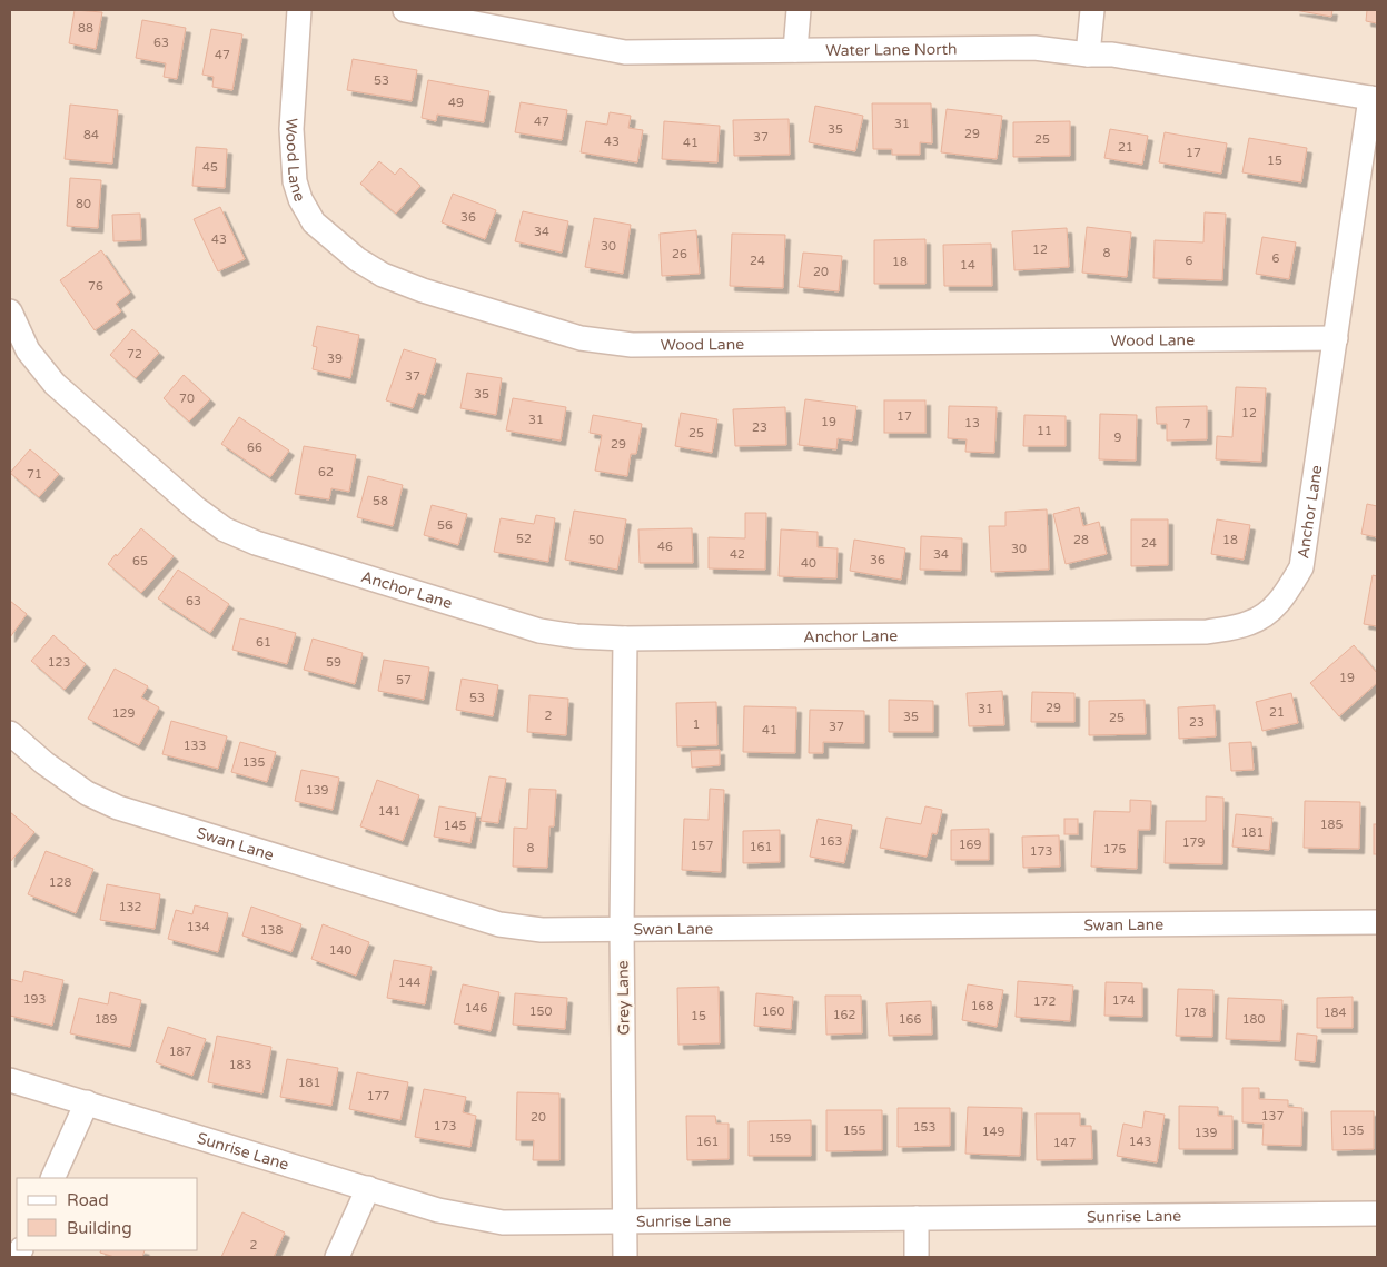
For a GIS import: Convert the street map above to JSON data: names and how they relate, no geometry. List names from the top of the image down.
{
  "streets": {
    "street": [
      "Water Lane North",
      "Wood Lane",
      "Anchor Lane",
      "Swan Lane",
      "Grey Lane",
      "Sunrise Lane"
    ]
  },
  "crossings": [
    ["Water Lane North", "Anchor Lane"],
    ["Wood Lane", "Anchor Lane"],
    ["Anchor Lane", "Grey Lane"],
    ["Swan Lane", "Grey Lane"],
    ["Grey Lane", "Sunrise Lane"]
  ],
  "house_numbers": [
    "88",
    "63",
    "47",
    "53",
    "49",
    "47",
    "31",
    "35",
    "29",
    "84",
    "37",
    "25",
    "43",
    "41",
    "21",
    "17",
    "15",
    "45",
    "80",
    "36",
    "34",
    "43",
    "30",
    "12",
    "8",
    "26",
    "6",
    "24",
    "6",
    "18",
    "14",
    "20",
    "76",
    "72",
    "39",
    "37",
    "35",
    "70",
    "12",
    "17",
    "31",
    "19",
    "13",
    "7",
    "23",
    "11",
    "25",
    "9",
    "29",
    "66",
    "62",
    "71",
    "58",
    "56",
    "52",
    "50",
    "28",
    "18",
    "24",
    "46",
    "30",
    "42",
    "34",
    "36",
    "65",
    "40",
    "63",
    "61",
    "123",
    "59",
    "19",
    "57",
    "53",
    "29",
    "31",
    "21",
    "129",
    "2",
    "35",
    "25",
    "23",
    "1",
    "37",
    "41",
    "133",
    "135",
    "139",
    "141",
    "185",
    "145",
    "181",
    "163",
    "179",
    "169",
    "157",
    "161",
    "8",
    "175",
    "173",
    "128",
    "132",
    "134",
    "138",
    "140",
    "144",
    "193",
    "174",
    "172",
    "168",
    "146",
    "150",
    "160",
    "178",
    "184",
    "162",
    "15",
    "189",
    "166",
    "180",
    "187",
    "183",
    "181",
    "177",
    "137",
    "20",
    "173",
    "153",
    "155",
    "135",
    "149",
    "139",
    "159",
    "161",
    "143",
    "147",
    "2"
  ],
  "legend": ["Road", "Building"]
}
